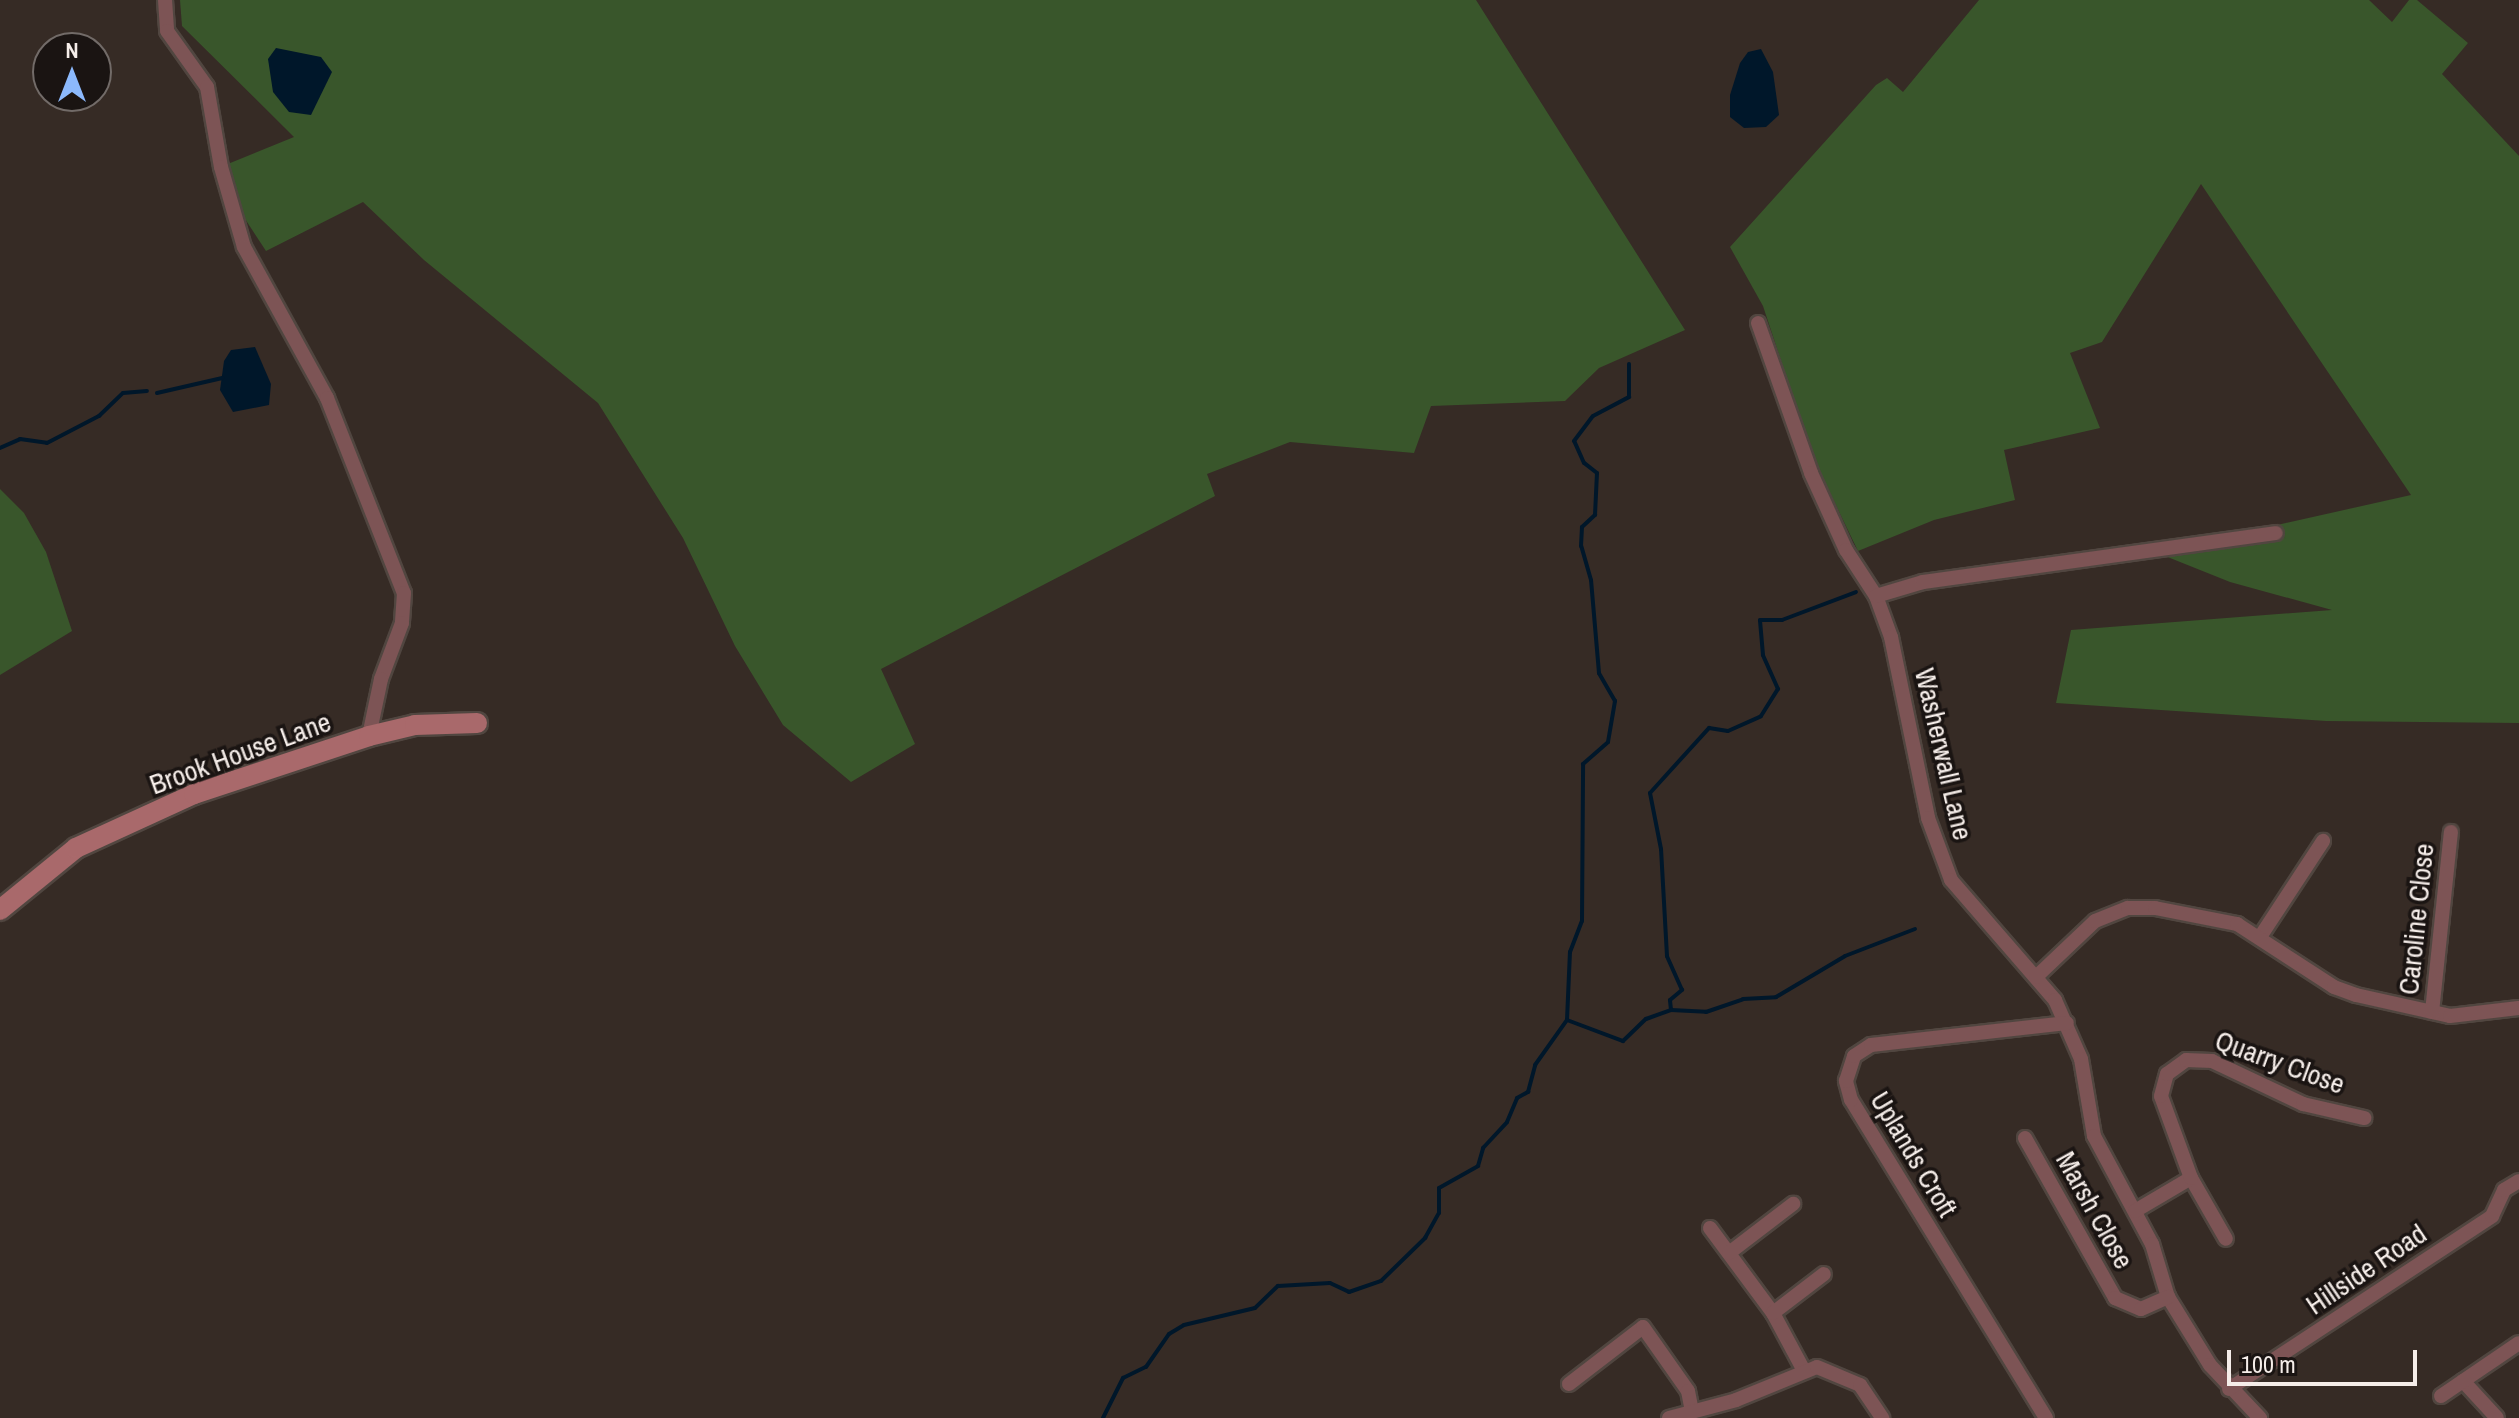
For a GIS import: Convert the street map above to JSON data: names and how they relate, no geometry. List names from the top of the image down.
{
  "streets": {
    "street": [
      "Brook House Lane",
      "Washerwall Lane",
      "Caroline Close",
      "Quarry Close",
      "Uplands Croft",
      "Marsh Close",
      "Hillside Road"
    ]
  },
  "crossings": [
    ["Washerwall Lane", "Uplands Croft"],
    ["Washerwall Lane", "Marsh Close"],
    ["Washerwall Lane", "Hillside Road"]
  ],
  "scale_bar": "100 m",
  "north": "top"
}
